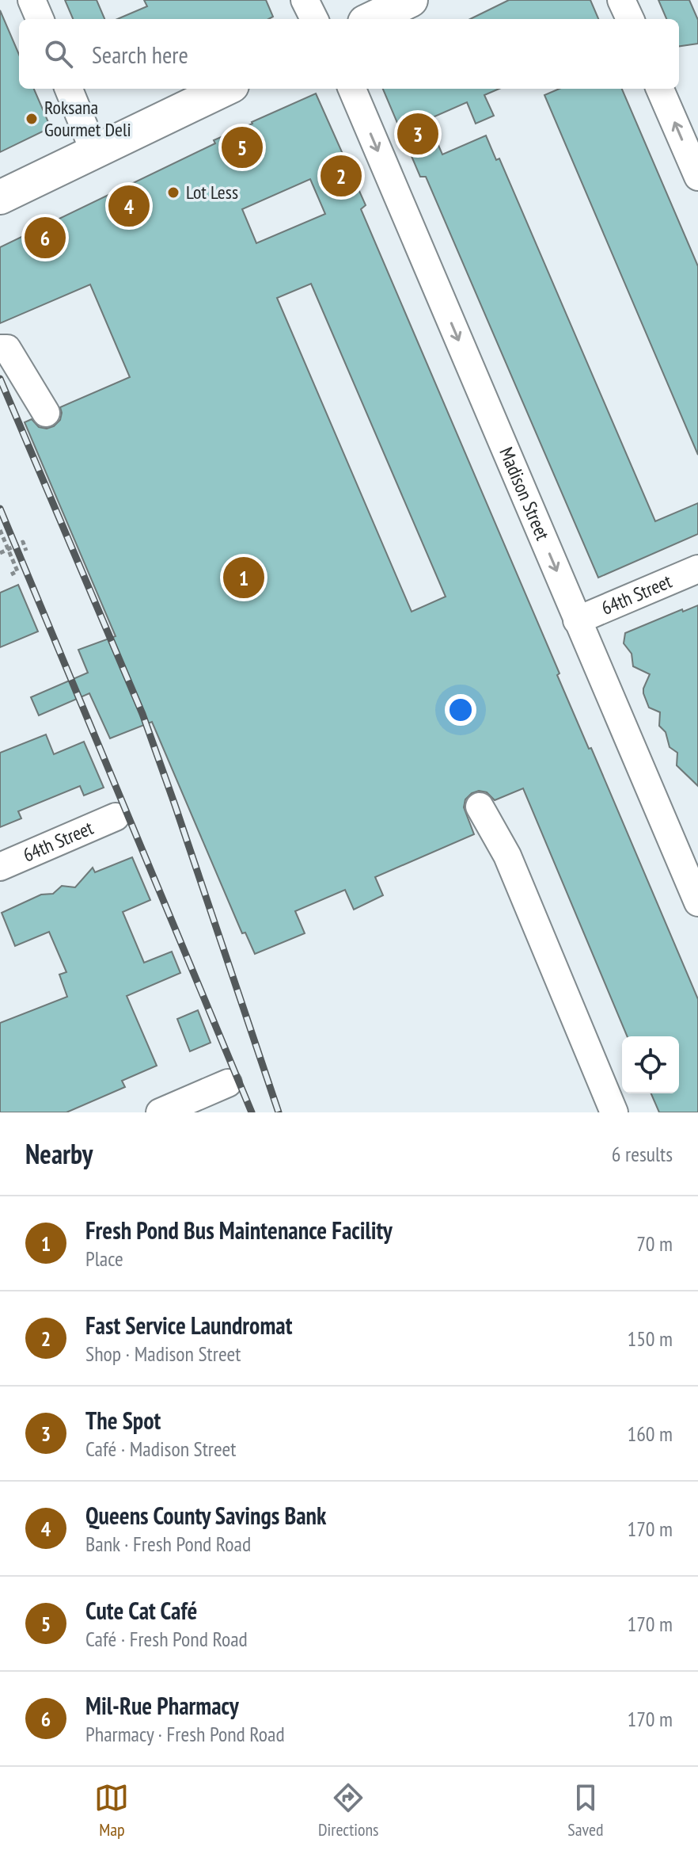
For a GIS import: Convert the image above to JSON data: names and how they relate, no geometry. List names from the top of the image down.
{
  "streets": {
    "street": ["Madison Street", "64th Street"]
  },
  "crossings": [
    ["Madison Street", "64th Street"]
  ],
  "one_way": ["Madison Street"],
  "places": ["Roksana Gourmet Deli", "Lot Less"],
  "page": {
    "search": "Search here",
    "pins": [
      "3",
      "5",
      "2",
      "4",
      "6",
      "1"
    ],
    "heading": ["Nearby", "6 results"],
    "list": [
      {
        "mark": "1",
        "name": "Fresh Pond Bus Maintenance Facility",
        "note": "Place",
        "value": "70 m"
      },
      {
        "mark": "2",
        "name": "Fast Service Laundromat",
        "note": "Shop · Madison Street",
        "value": "150 m"
      },
      {
        "mark": "3",
        "name": "The Spot",
        "note": "Café · Madison Street",
        "value": "160 m"
      },
      {
        "mark": "4",
        "name": "Queens County Savings Bank",
        "note": "Bank · Fresh Pond Road",
        "value": "170 m"
      },
      {
        "mark": "5",
        "name": "Cute Cat Café",
        "note": "Café · Fresh Pond Road",
        "value": "170 m"
      },
      {
        "mark": "6",
        "name": "Mil-Rue Pharmacy",
        "note": "Pharmacy · Fresh Pond Road",
        "value": "170 m"
      }
    ],
    "nav": ["Map", "Directions", "Saved"]
  }
}
